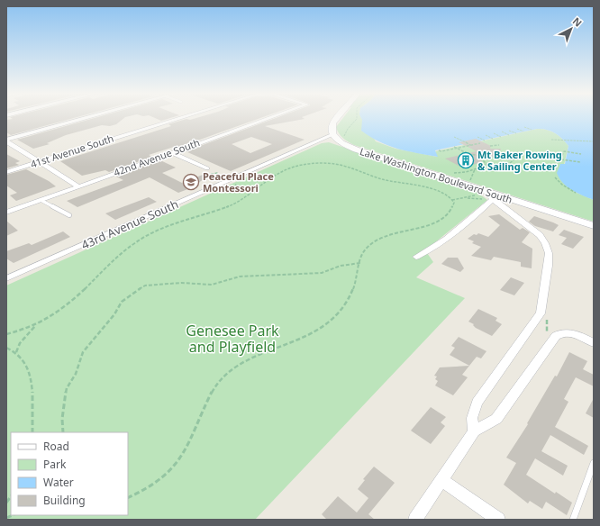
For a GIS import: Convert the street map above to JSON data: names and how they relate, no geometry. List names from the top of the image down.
{
  "streets": {
    "main road": ["Lake Washington Boulevard South"],
    "street": ["41st Avenue South", "42nd Avenue South", "43rd Avenue South"]
  },
  "crossings": [
    ["Lake Washington Boulevard South", "43rd Avenue South"]
  ],
  "parks": ["Genesee Park and Playfield"],
  "places": {
    "building": ["Mt Baker Rowing & Sailing Center"],
    "school or university": ["Peaceful Place Montessori"]
  },
  "legend": [
    "Road",
    "Park",
    "Water",
    "Building"
  ],
  "north": "top right"
}
